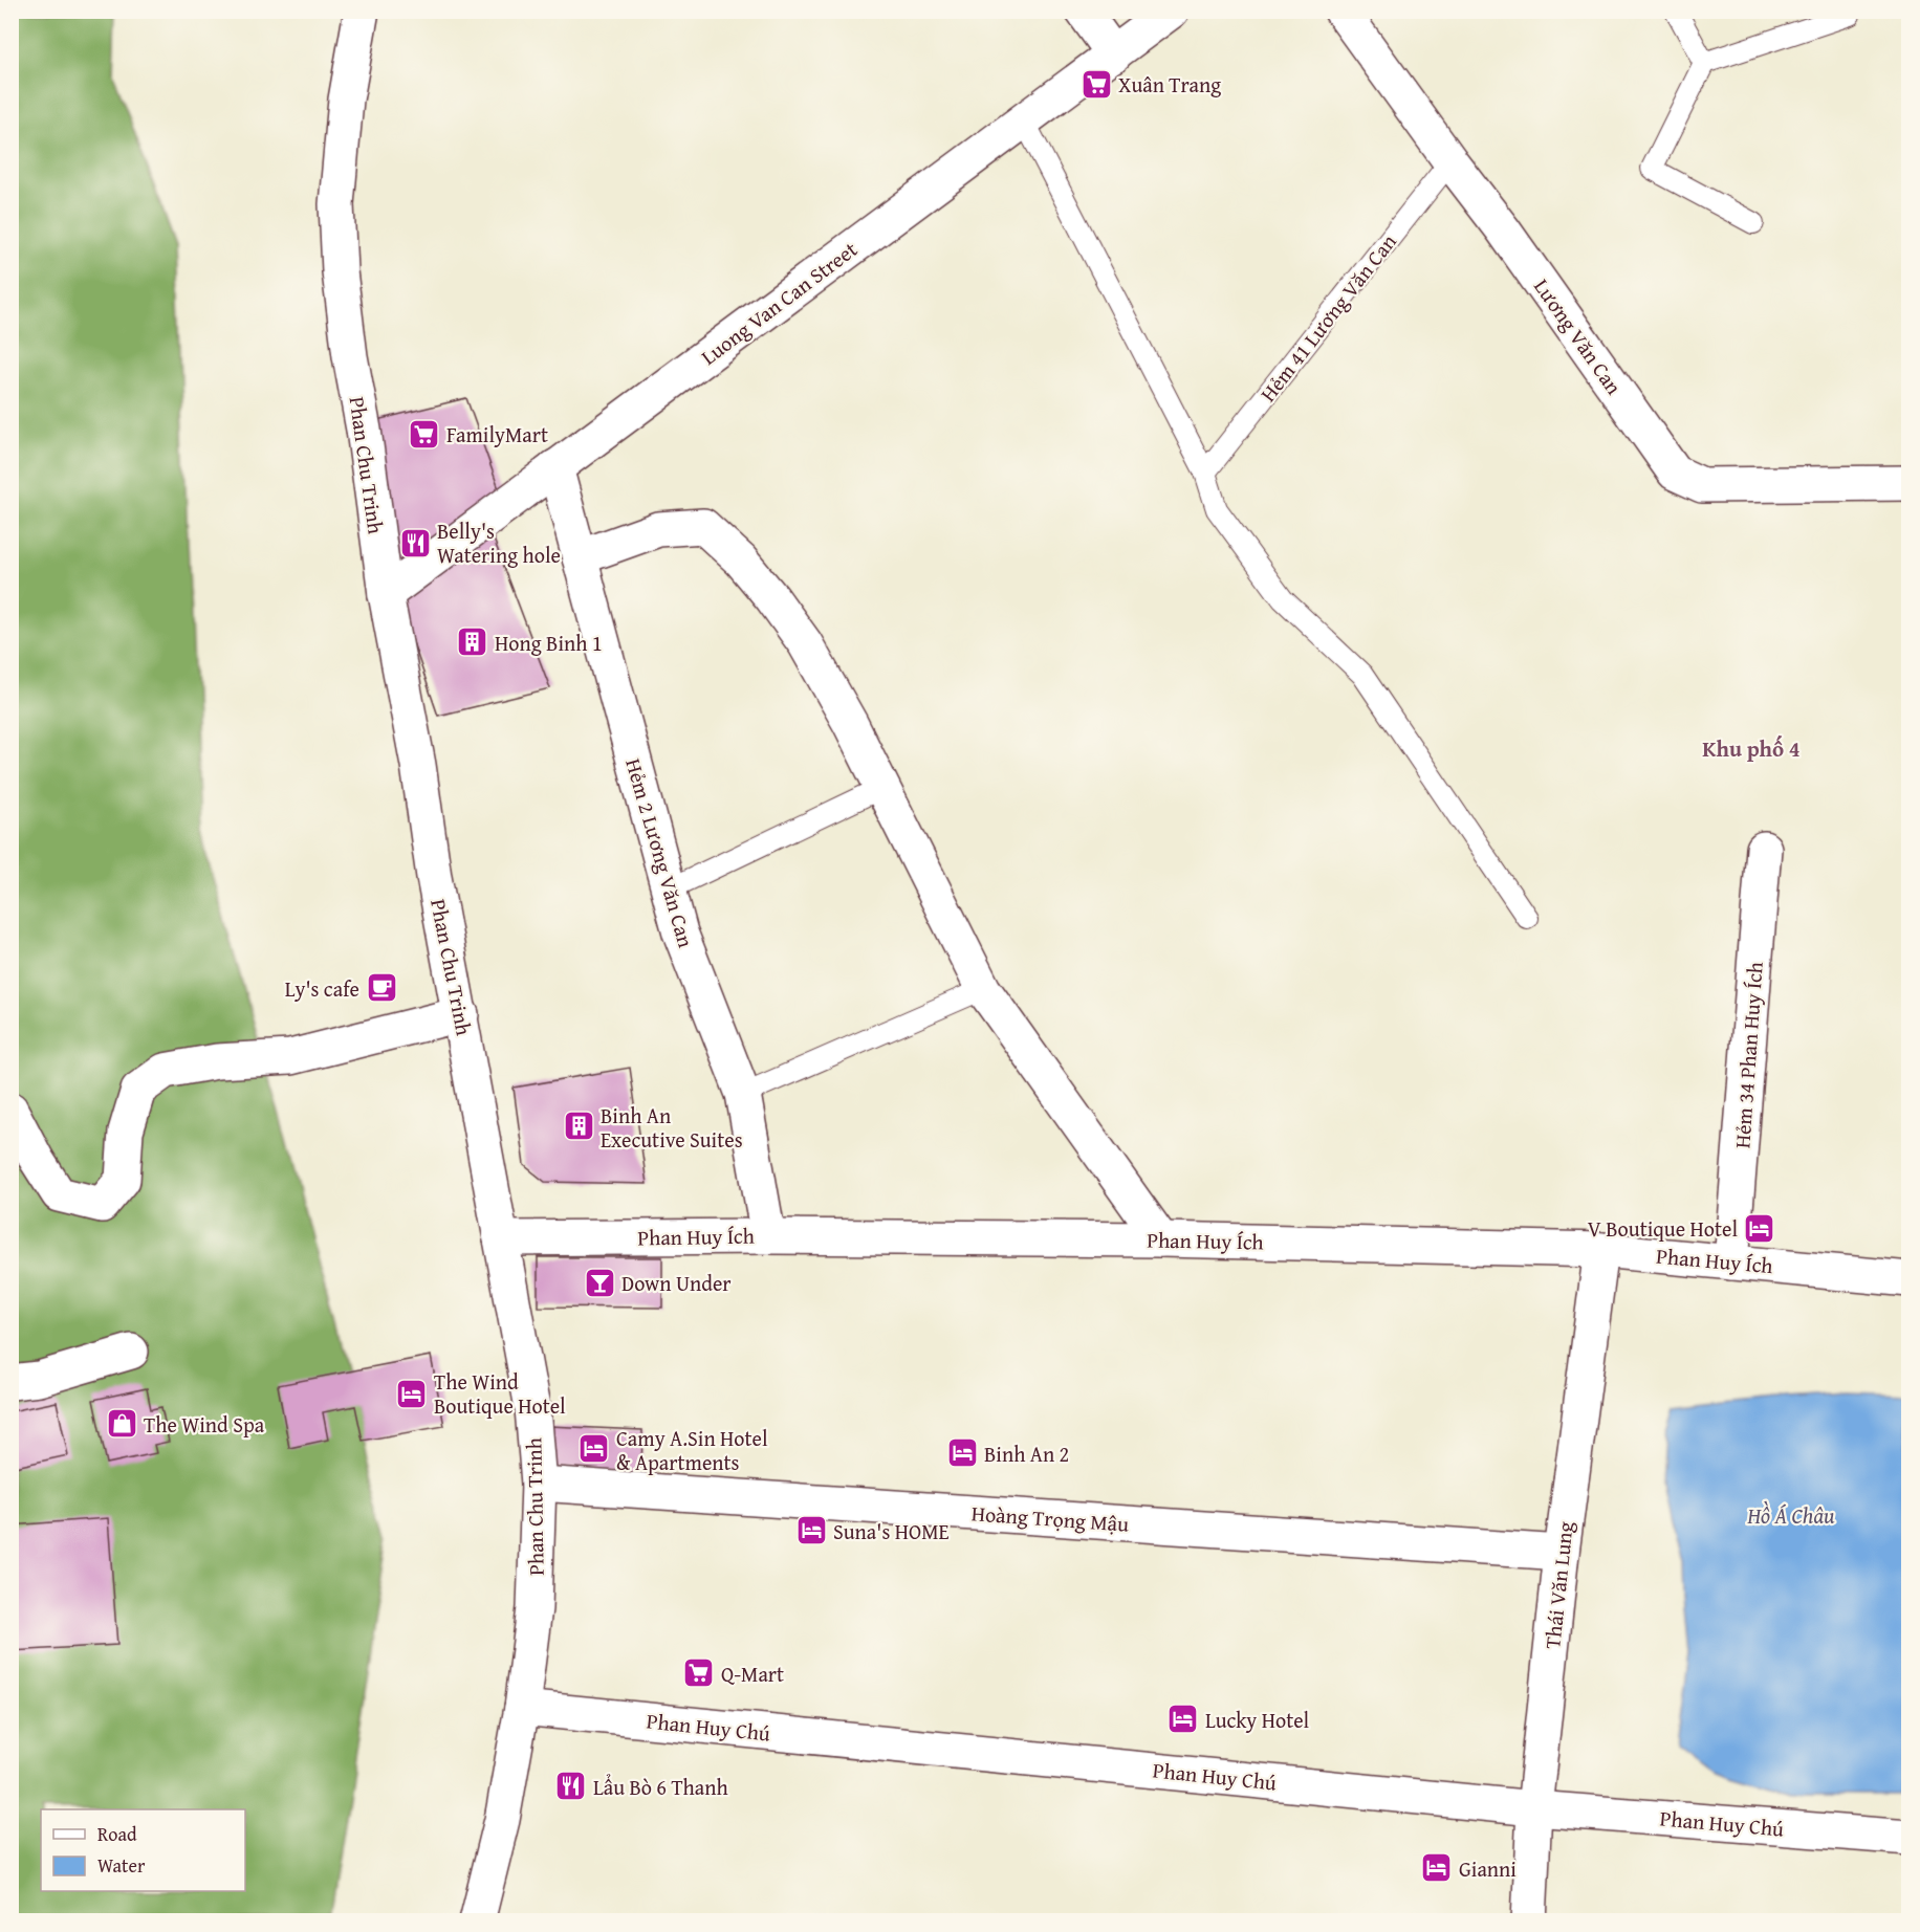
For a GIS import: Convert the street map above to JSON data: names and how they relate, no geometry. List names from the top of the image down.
{
  "streets": {
    "street": [
      "Luong Van Can Street",
      "Lương Văn Can",
      "Phan Chu Trinh",
      "Hẻm 2 Lương Văn Can",
      "Hẻm 34 Phan Huy Ích",
      "Phan Huy Ích",
      "Hoàng Trọng Mậu",
      "Thái Văn Lung",
      "Phan Huy Chú"
    ],
    "lane": ["Hẻm 41 Lương Văn Can"]
  },
  "crossings": [
    ["Luong Van Can Street", "Phan Chu Trinh"],
    ["Luong Van Can Street", "Hẻm 2 Lương Văn Can"],
    ["Hẻm 41 Lương Văn Can", "Lương Văn Can"],
    ["Phan Chu Trinh", "Phan Huy Ích"],
    ["Phan Chu Trinh", "Hoàng Trọng Mậu"],
    ["Phan Chu Trinh", "Phan Huy Chú"],
    ["Hẻm 2 Lương Văn Can", "Phan Huy Ích"],
    ["Hẻm 34 Phan Huy Ích", "Phan Huy Ích"],
    ["Phan Huy Ích", "Thái Văn Lung"],
    ["Hoàng Trọng Mậu", "Thái Văn Lung"],
    ["Thái Văn Lung", "Phan Huy Chú"]
  ],
  "districts": ["Khu phố 4"],
  "water": ["Hồ Á Châu"],
  "places": {
    "supermarket": ["Xuân Trang", "FamilyMart", "Q-Mart"],
    "restaurant": ["Belly's Watering hole", "Lẩu Bò 6 Thanh"],
    "building": ["Hong Binh 1", "Binh An Executive Suites"],
    "cafe": ["Ly's cafe"],
    "hotel": [
      "V Boutique Hotel",
      "The Wind Boutique Hotel",
      "Camy A.Sin Hotel & Apartments",
      "Binh An 2",
      "Suna's HOME",
      "Lucky Hotel",
      "Gianni"
    ],
    "bar": ["Down Under"],
    "shop": ["The Wind Spa"]
  },
  "legend": ["Road", "Water"]
}
